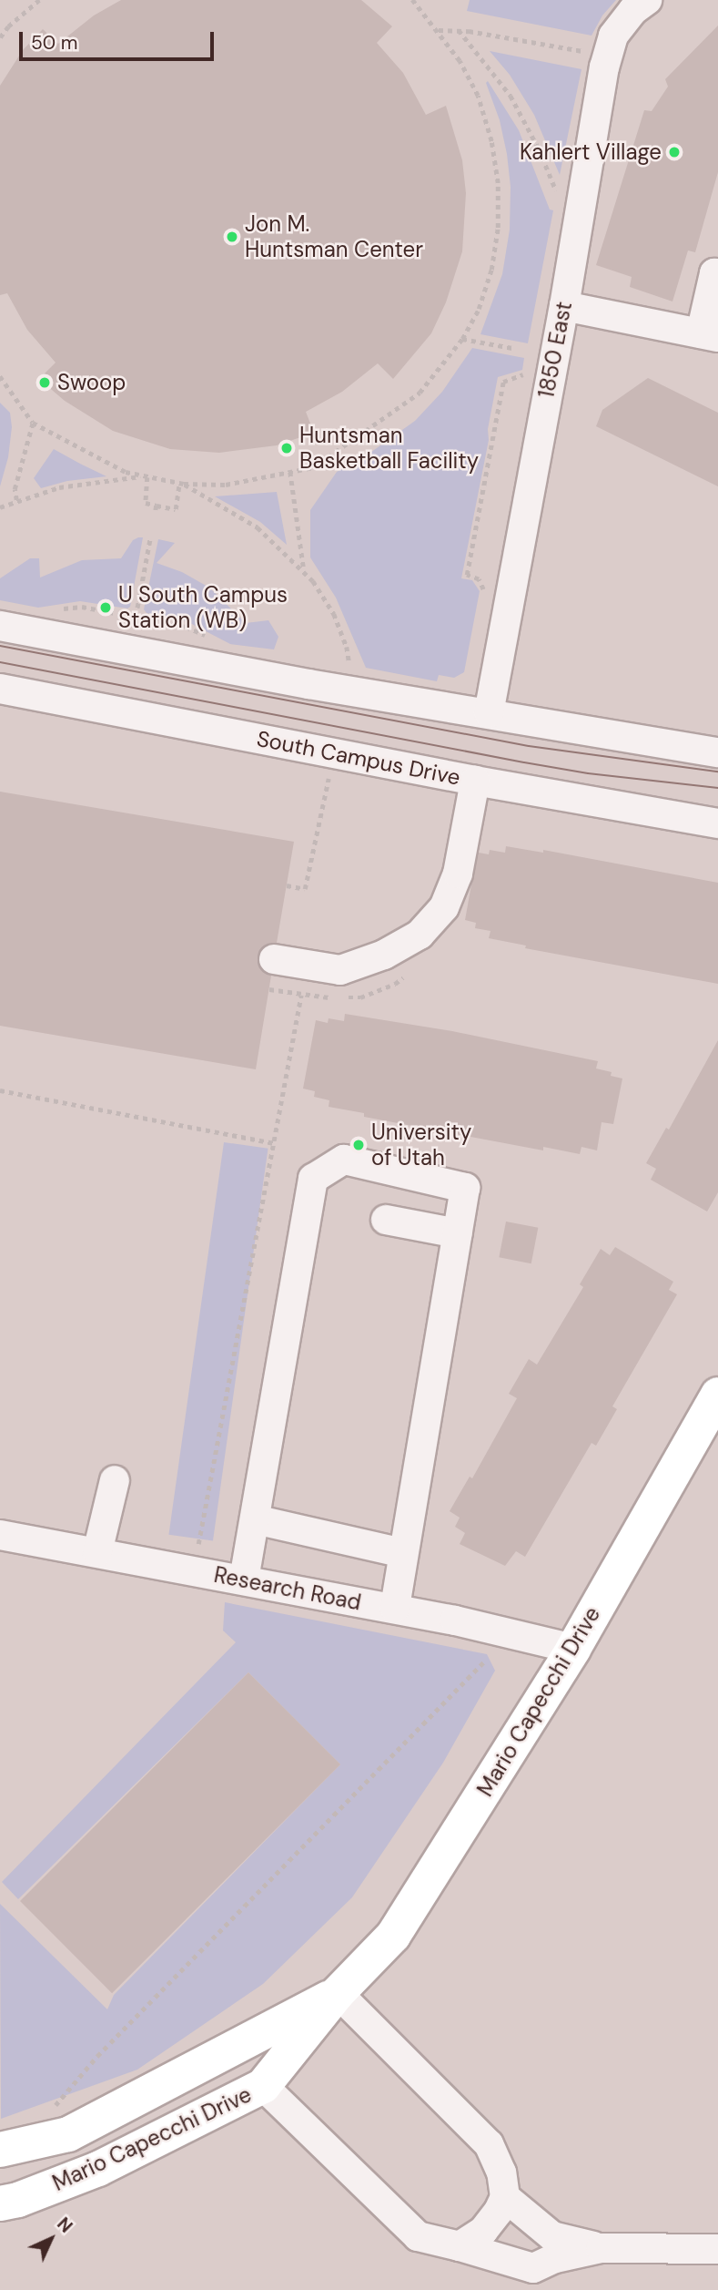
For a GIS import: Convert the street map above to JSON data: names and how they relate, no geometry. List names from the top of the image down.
{
  "streets": {
    "main road": ["Mario Capecchi Drive"],
    "street": ["1850 East", "South Campus Drive", "Research Road"]
  },
  "crossings": [
    ["Research Road", "Mario Capecchi Drive"]
  ],
  "places": [
    "Kahlert Village",
    "Jon M. Huntsman Center",
    "Swoop",
    "Huntsman Basketball Facility",
    "U South Campus Station (WB)",
    "University of Utah"
  ],
  "scale_bar": "50 m",
  "north": "top right"
}
